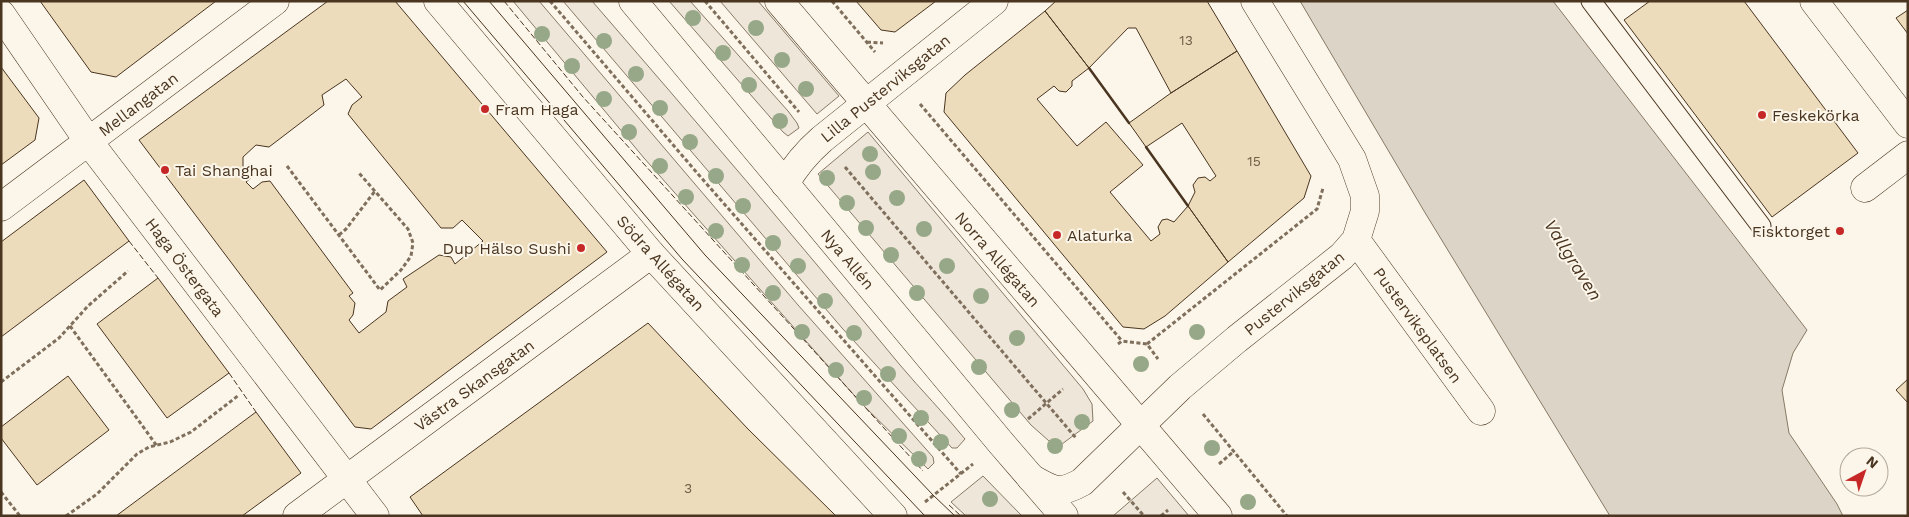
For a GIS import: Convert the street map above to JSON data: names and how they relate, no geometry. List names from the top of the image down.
{
  "streets": {
    "street": [
      "Lilla Pusterviksgatan",
      "Mellangatan",
      "Nya Allén",
      "Norra Allégatan",
      "Södra Allégatan",
      "Haga Östergata",
      "Pusterviksgatan",
      "Pusterviksplatsen",
      "Västra Skansgatan"
    ]
  },
  "crossings": [
    ["Lilla Pusterviksgatan", "Nya Allén"],
    ["Lilla Pusterviksgatan", "Norra Allégatan"],
    ["Mellangatan", "Haga Östergata"],
    ["Norra Allégatan", "Pusterviksgatan"],
    ["Södra Allégatan", "Västra Skansgatan"],
    ["Haga Östergata", "Västra Skansgatan"],
    ["Pusterviksgatan", "Pusterviksplatsen"]
  ],
  "water": ["Vallgraven"],
  "places": [
    "Fram Haga",
    "Feskekörka",
    "Tai Shanghai",
    "Fisktorget",
    "Alaturka",
    "Dup Hälso Sushi"
  ],
  "house_numbers": ["13", "15", "3"],
  "north": "top right"
}
